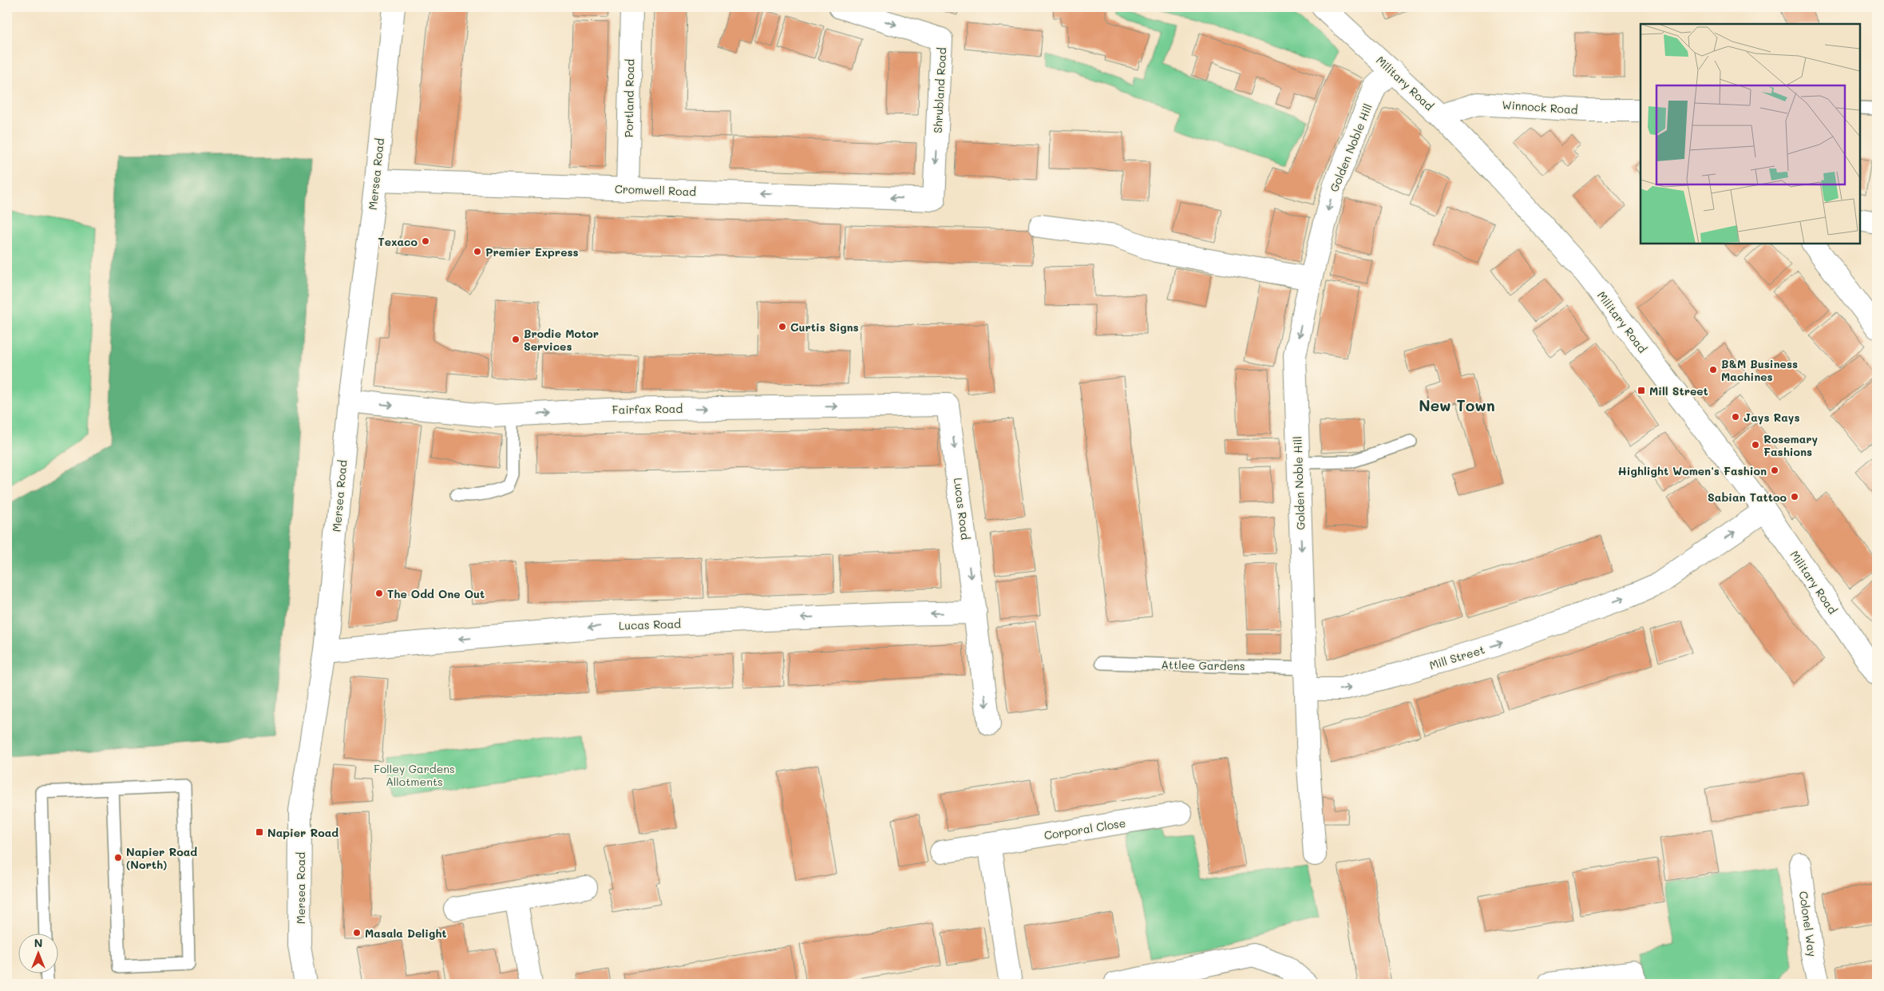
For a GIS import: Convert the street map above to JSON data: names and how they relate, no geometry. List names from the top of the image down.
{
  "streets": {
    "street": [
      "Military Road",
      "Shrubland Road",
      "Portland Road",
      "Winnock Road",
      "Golden Noble Hill",
      "Mersea Road",
      "Cromwell Road",
      "Fairfax Road",
      "Lucas Road",
      "Mill Street",
      "Corporal Close",
      "Colonel Way"
    ],
    "lane": ["Attlee Gardens"]
  },
  "crossings": [
    ["Military Road", "Winnock Road"],
    ["Military Road", "Golden Noble Hill"],
    ["Military Road", "Mill Street"],
    ["Shrubland Road", "Cromwell Road"],
    ["Portland Road", "Cromwell Road"],
    ["Golden Noble Hill", "Mill Street"],
    ["Golden Noble Hill", "Attlee Gardens"],
    ["Mersea Road", "Cromwell Road"],
    ["Mersea Road", "Fairfax Road"],
    ["Mersea Road", "Lucas Road"],
    ["Fairfax Road", "Lucas Road"]
  ],
  "one_way": [
    "Shrubland Road",
    "Golden Noble Hill",
    "Cromwell Road",
    "Fairfax Road",
    "Mill Street"
  ],
  "districts": ["New Town"],
  "parks": ["Folley Gardens Allotments"],
  "places": {
    "other": [
      "Texaco",
      "Premier Express",
      "Curtis Signs",
      "Brodie Motor Services",
      "B&M Business Machines",
      "Jays Rays",
      "Rosemary Fashions",
      "Highlight Women's Fashion",
      "Sabian Tattoo",
      "The Odd One Out",
      "Napier Road (North)",
      "Masala Delight"
    ],
    "transit": ["Mill Street", "Napier Road"]
  },
  "north": "top"
}
